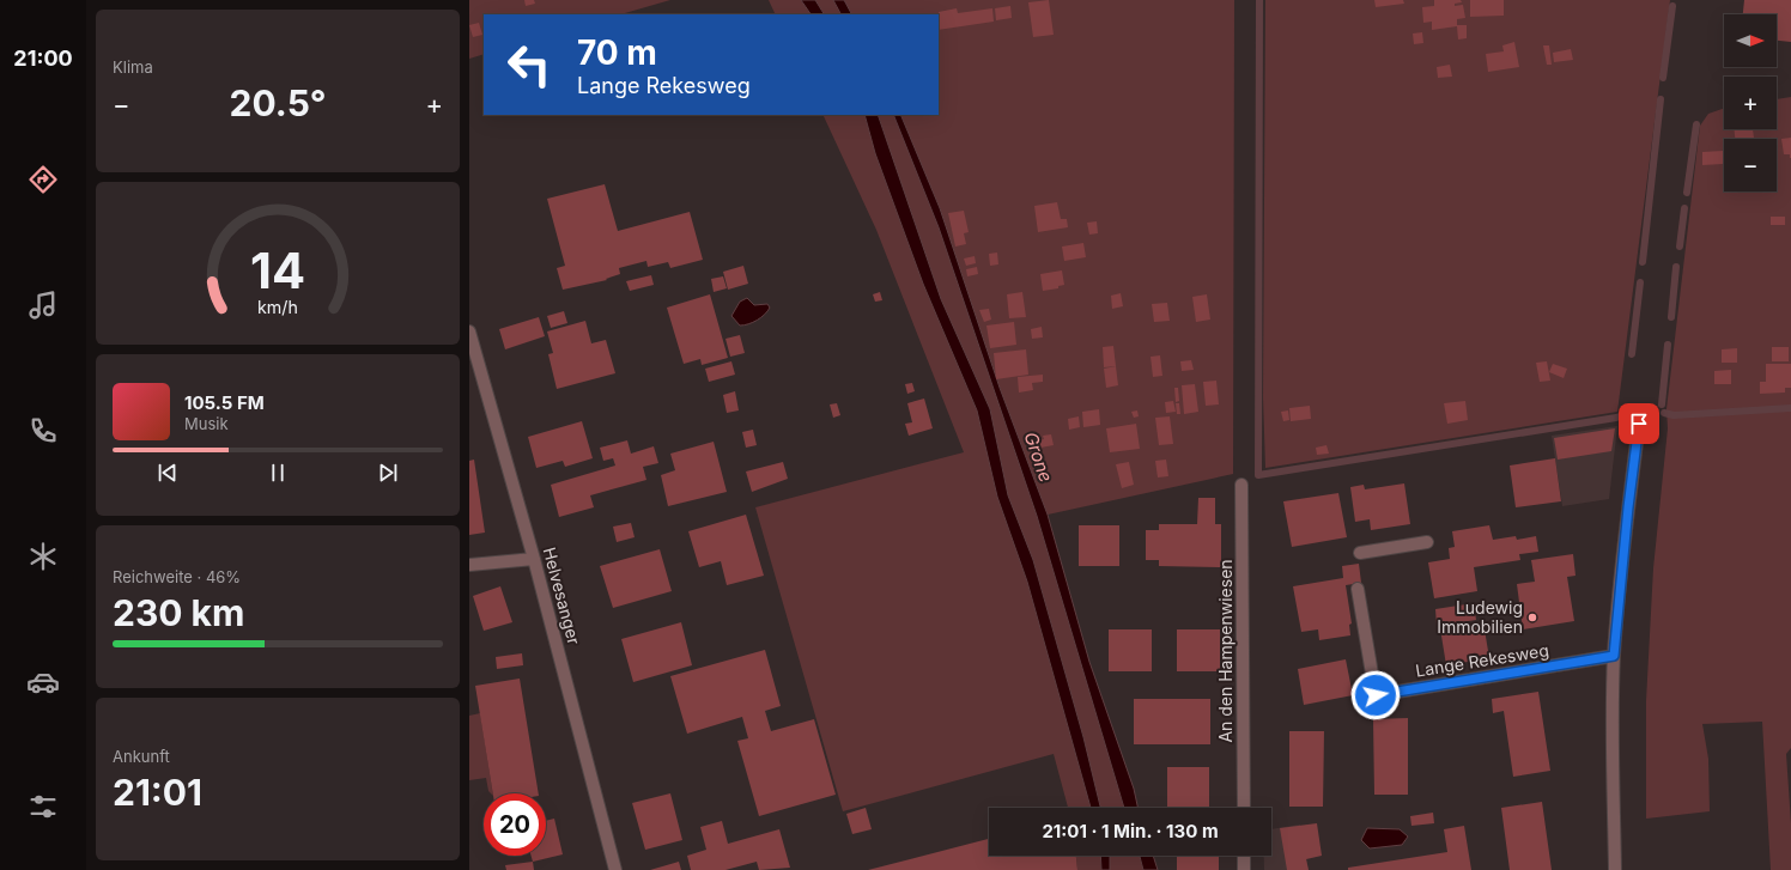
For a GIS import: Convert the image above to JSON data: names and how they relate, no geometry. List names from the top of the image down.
{
  "streets": {
    "street": ["Helvesanger", "An den Hampenwiesen", "Lange Rekesweg"]
  },
  "water": ["Grone"],
  "places": ["Ludewig Immobilien"],
  "north": "right",
  "page": {
    "tabs": "21:00",
    "tile": [
      "Klima",
      ["Reichweite · 46%", "230 km"],
      ["Ankunft", "21:01"]
    ],
    "map_buttons": ["+", "−"],
    "turn": ["70 m", "Lange Rekesweg"],
    "heat": ["−", "20.5°", "+"],
    "song": ["105.5 FM", "Musik"],
    "limit": "20",
    "trip": "21:01 · 1 Min. · 130 m",
    "gauge": ["14", "km/h"]
  }
}
